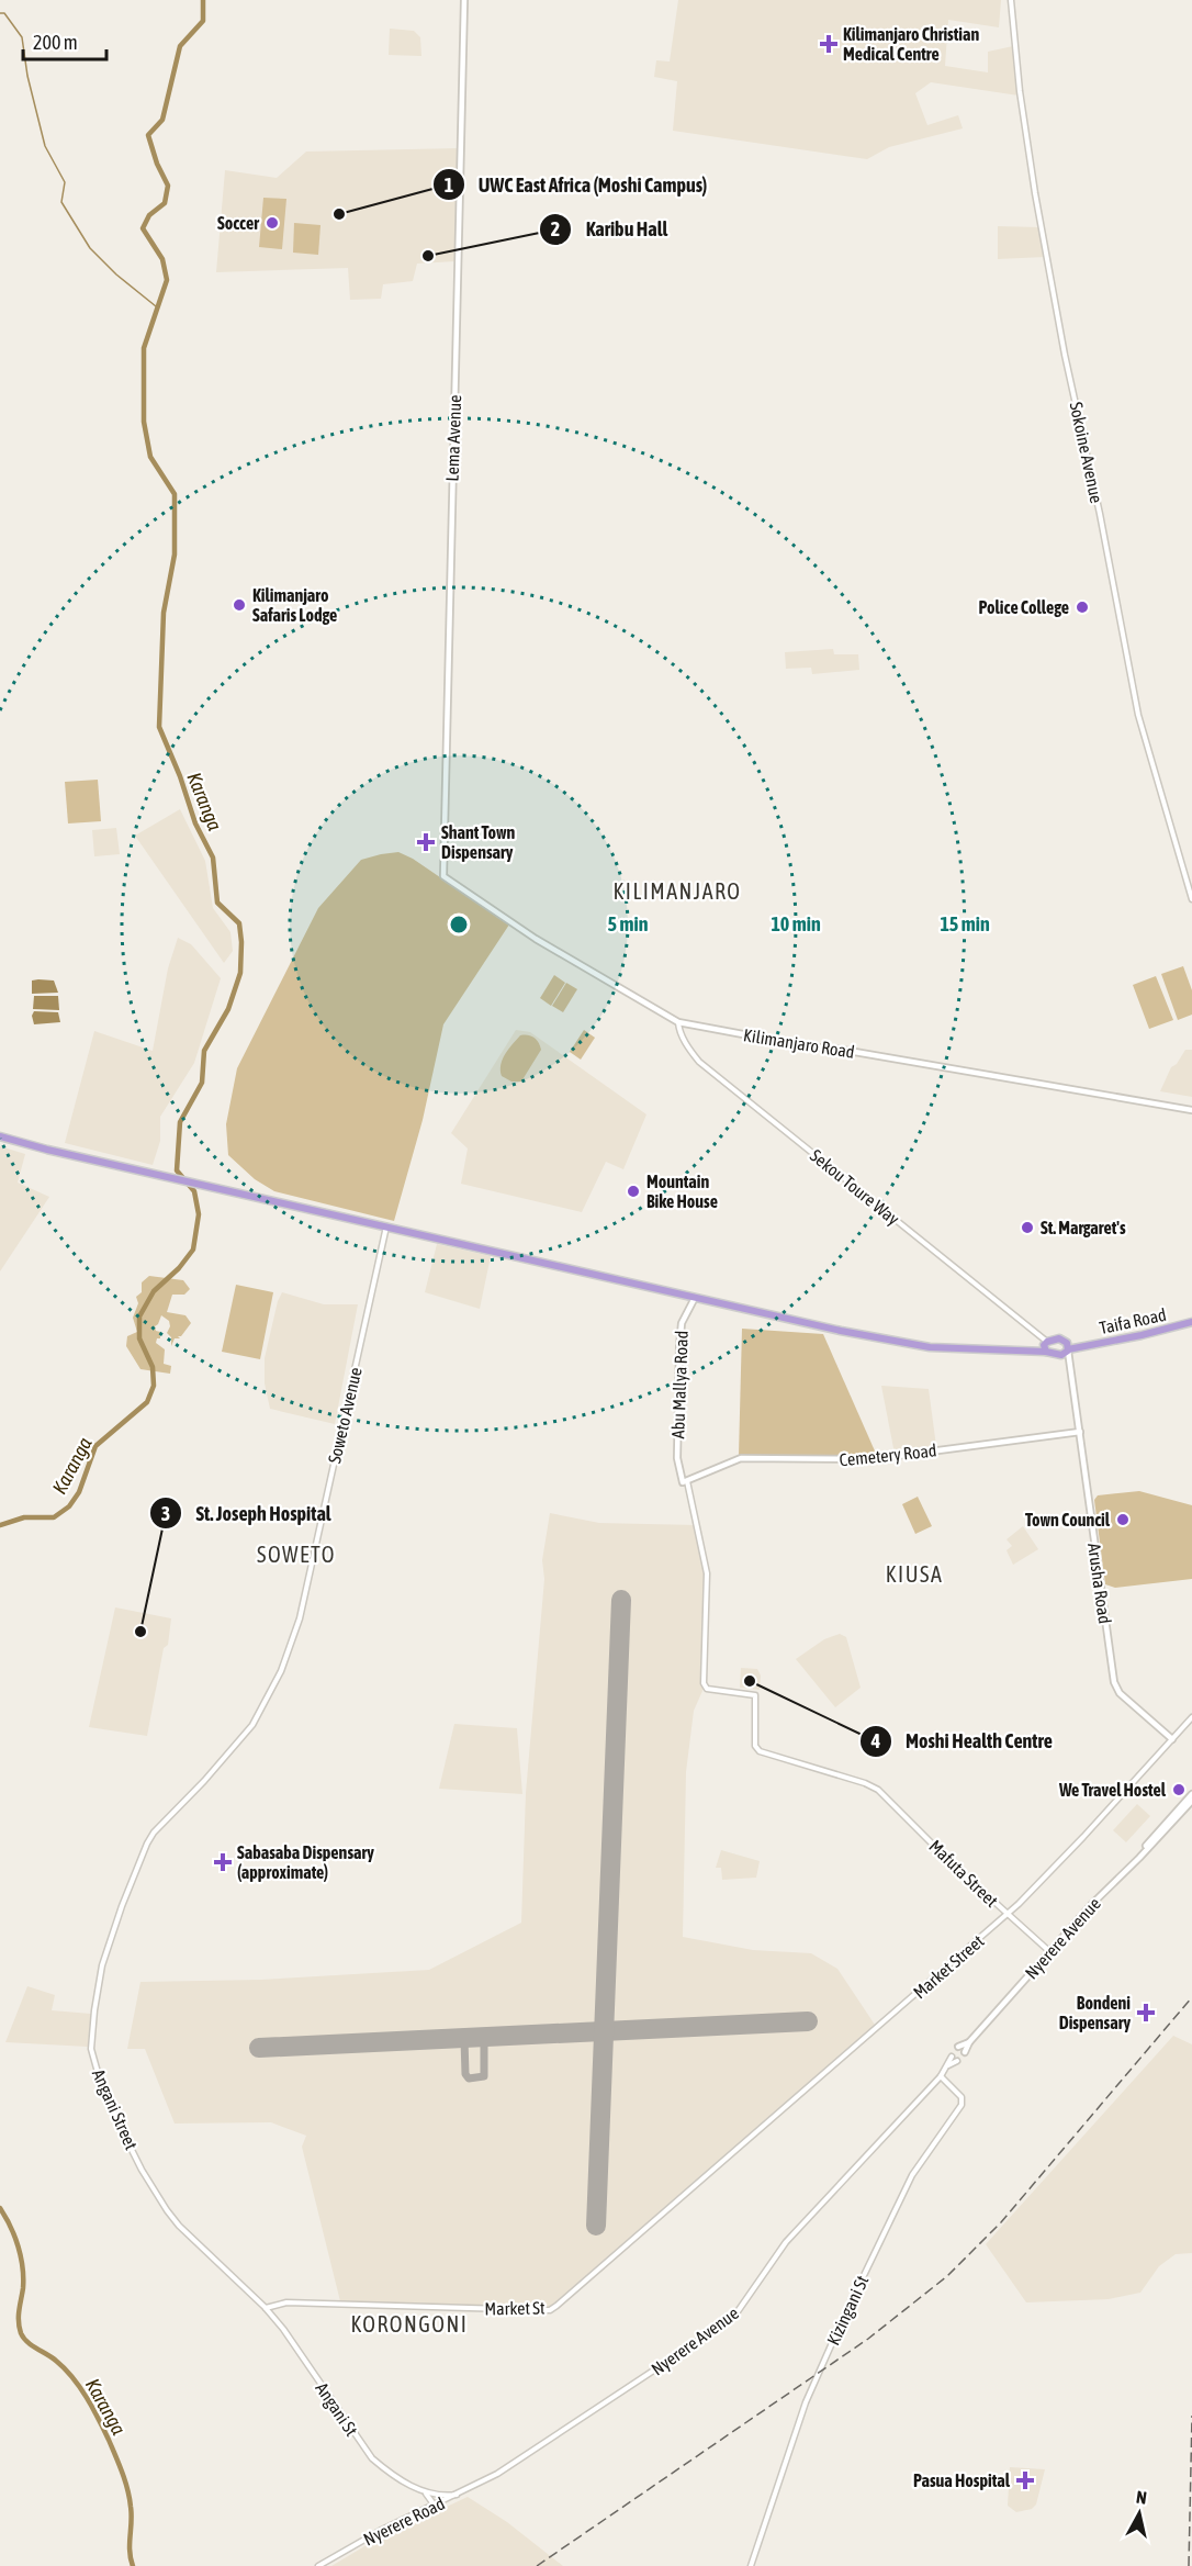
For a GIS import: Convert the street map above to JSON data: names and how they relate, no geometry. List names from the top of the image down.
{
  "streets": {
    "highway": ["Taifa Road"],
    "main road": [
      "Lema Avenue",
      "Kilimanjaro Road",
      "Abu Mallya Road",
      "Cemetery Road",
      "Arusha Road",
      "Nyerere Avenue"
    ],
    "street": [
      "Sokoine Avenue",
      "Sekou Toure Way",
      "Soweto Avenue",
      "Mafuta Street",
      "Market Street",
      "Angani Street",
      "Market St",
      "Kizingani St",
      "Angani St",
      "Nyerere Road"
    ]
  },
  "crossings": [
    ["Lema Avenue", "Kilimanjaro Road"],
    ["Kilimanjaro Road", "Sekou Toure Way"],
    ["Sekou Toure Way", "Taifa Road"],
    ["Taifa Road", "Arusha Road"],
    ["Abu Mallya Road", "Cemetery Road"],
    ["Abu Mallya Road", "Mafuta Street"],
    ["Soweto Avenue", "Angani Street"],
    ["Cemetery Road", "Arusha Road"],
    ["Cemetery Road", "Mafuta Street"],
    ["Arusha Road", "Market Street"],
    ["Mafuta Street", "Nyerere Avenue"],
    ["Mafuta Street", "Market Street"],
    ["Nyerere Avenue", "Kizingani St"],
    ["Nyerere Avenue", "Nyerere Road"],
    ["Market Street", "Market St"],
    ["Angani Street", "Market St"],
    ["Angani Street", "Angani St"],
    ["Market St", "Angani St"]
  ],
  "districts": [
    "KILIMANJARO",
    "SOWETO",
    "KIUSA",
    "KORONGONI"
  ],
  "water": ["Karanga"],
  "places": {
    "health": [
      "Kilimanjaro Christian Medical Centre",
      "Shant Town Dispensary",
      "Sabasaba Dispensary (approximate)",
      "Bondeni Dispensary",
      "Pasua Hospital"
    ],
    "other": [
      "UWC East Africa (Moshi Campus)",
      "Soccer",
      "Karibu Hall",
      "Kilimanjaro Safaris Lodge",
      "Police College",
      "Mountain Bike House",
      "St. Margaret's",
      "Town Council",
      "St. Joseph Hospital",
      "Moshi Health Centre",
      "We Travel Hostel"
    ]
  },
  "scale_bar": "200 m",
  "north": "top",
  "rings": ["5 min", "10 min", "15 min"]
}
